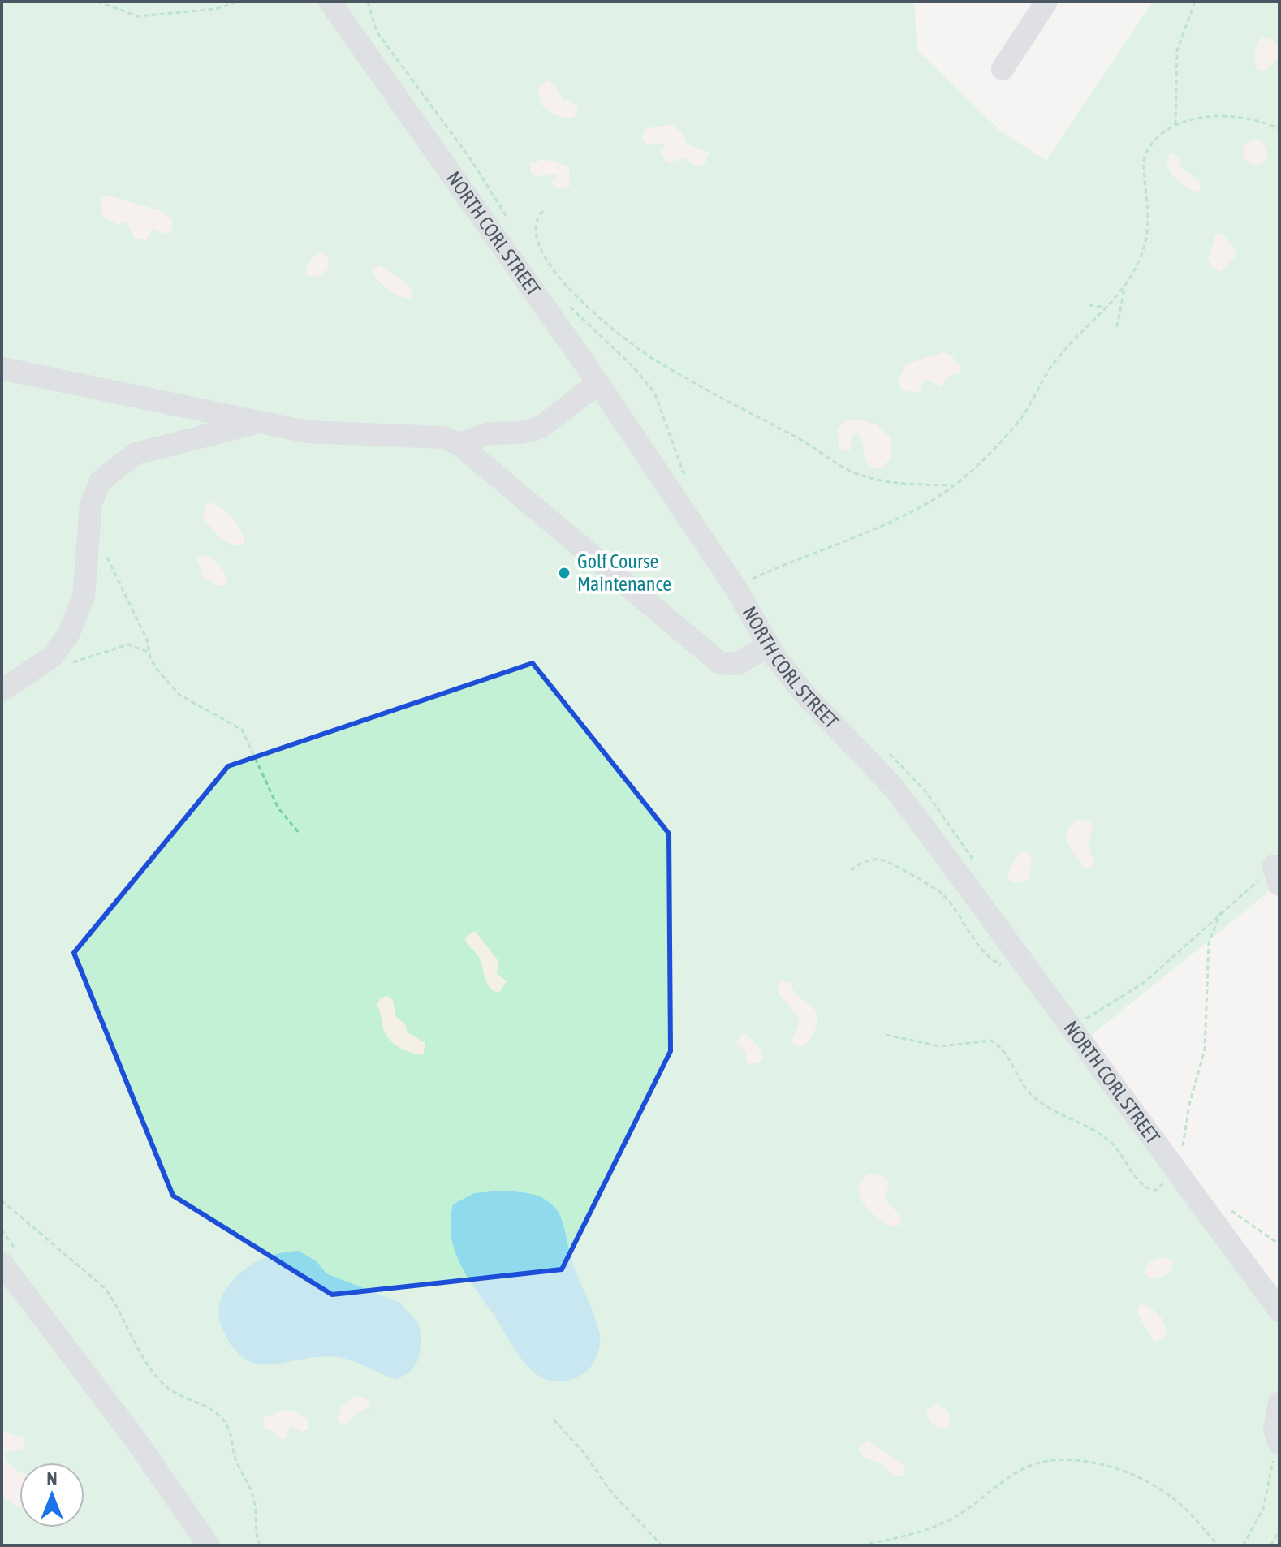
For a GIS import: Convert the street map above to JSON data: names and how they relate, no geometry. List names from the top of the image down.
{
  "streets": {
    "street": ["NORTH CORL STREET"]
  },
  "places": ["Golf Course Maintenance"],
  "north": "top"
}
